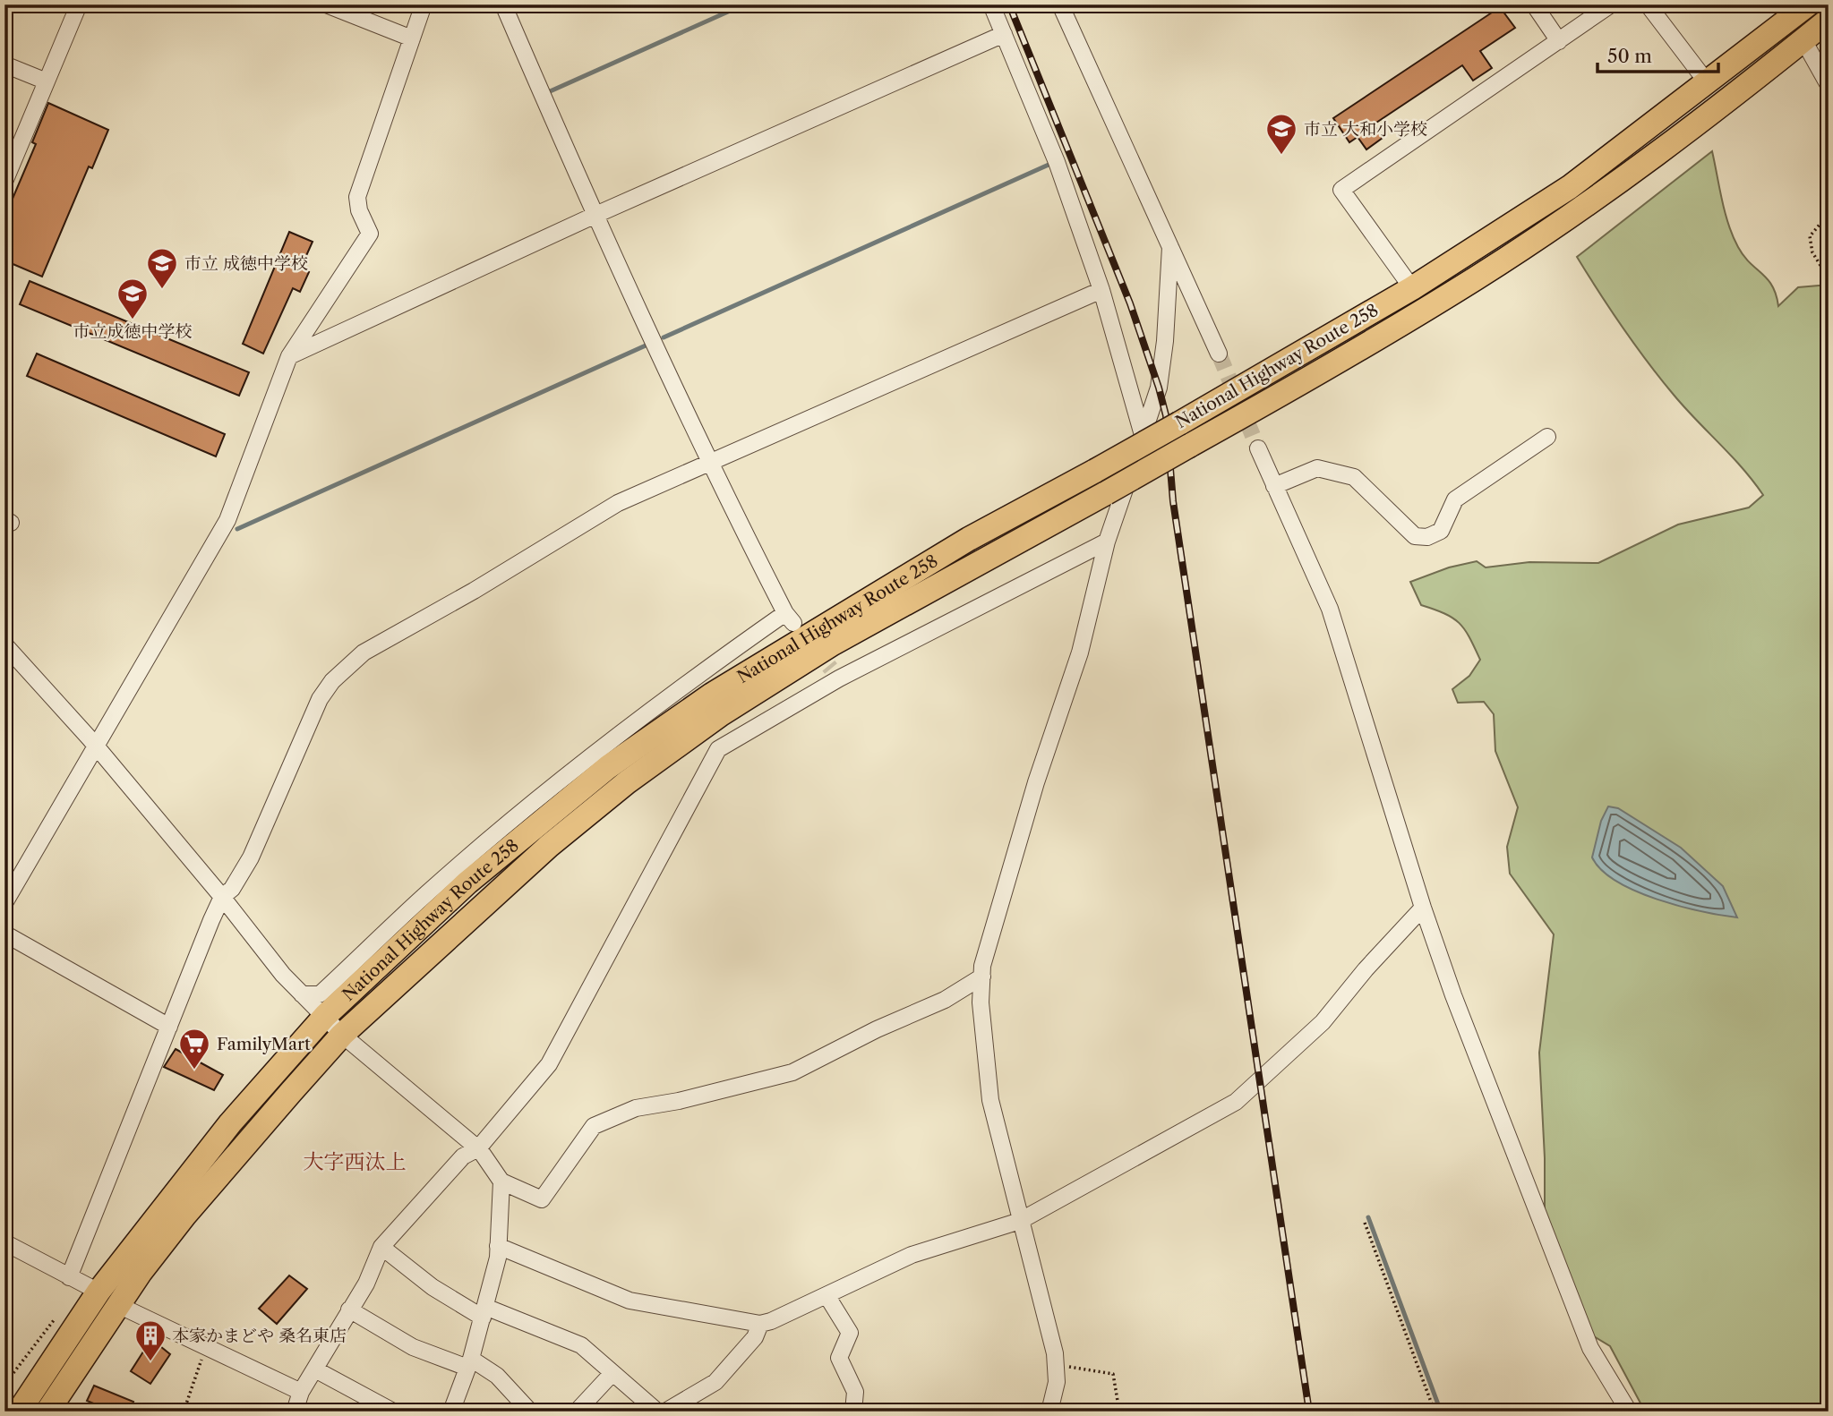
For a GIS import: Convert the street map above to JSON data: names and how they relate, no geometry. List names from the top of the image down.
{
  "streets": {
    "highway": ["National Highway Route 258"]
  },
  "districts": ["大字西汰上"],
  "places": {
    "school or university": ["市立 大和小学校", "市立 成徳中学校", "市立成徳中学校"],
    "supermarket": ["FamilyMart"],
    "building": ["本家かまどや 桑名東店"]
  },
  "scale_bar": "50 m"
}
